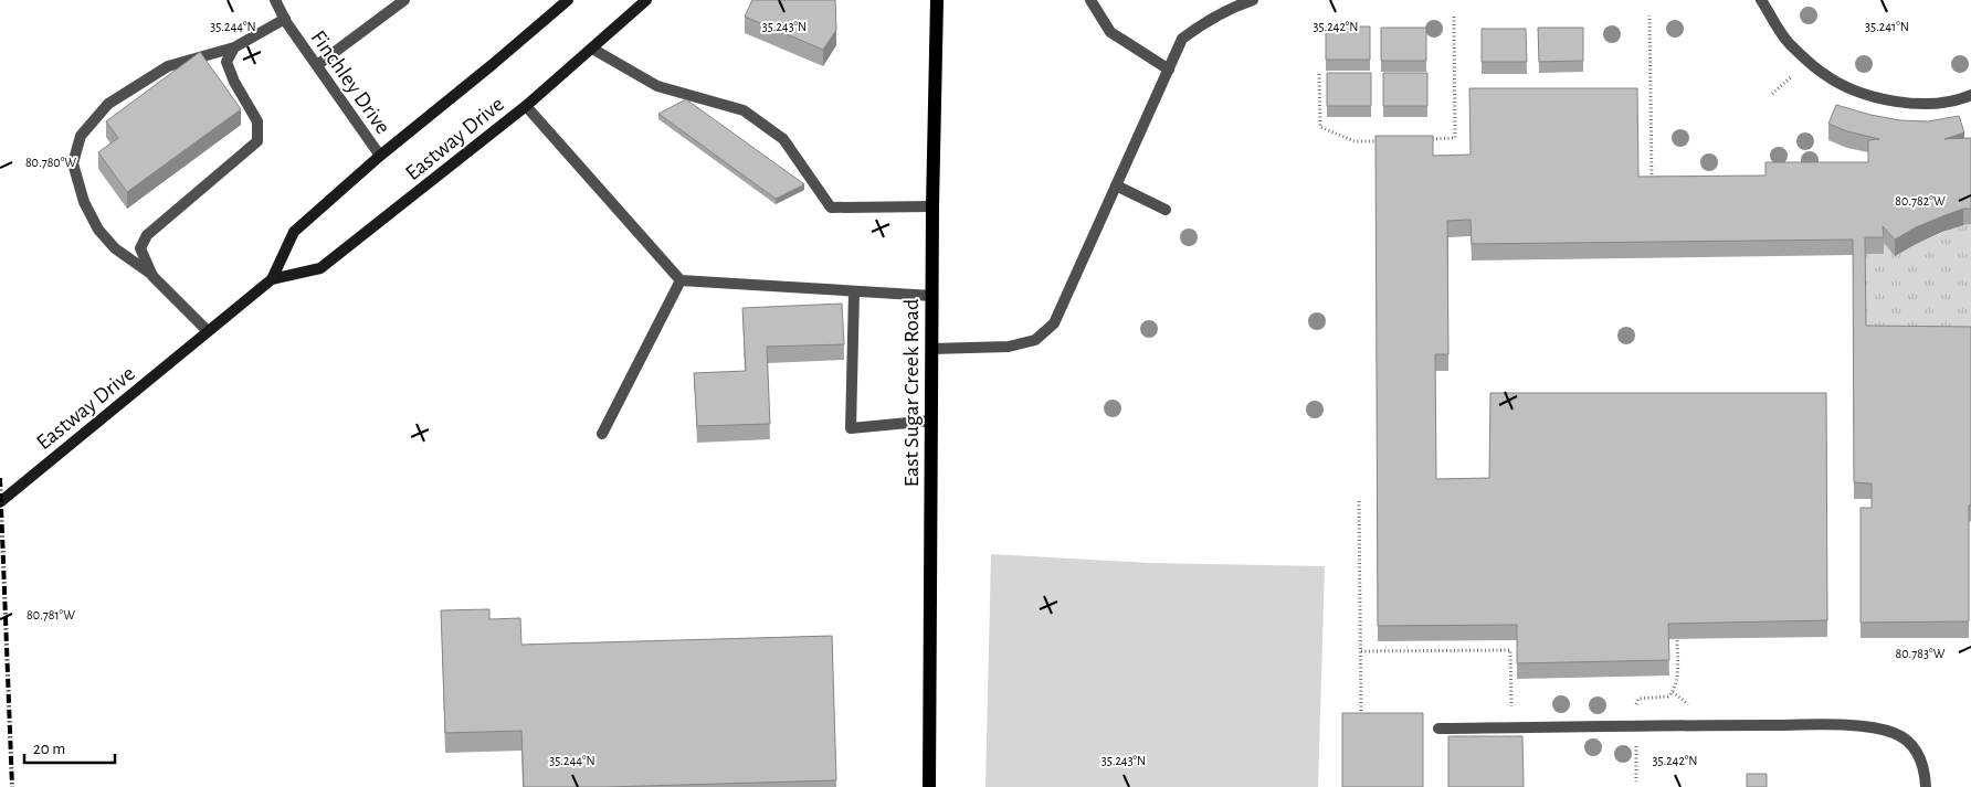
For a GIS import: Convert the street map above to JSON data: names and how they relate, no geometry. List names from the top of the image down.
{
  "streets": {
    "main road": ["Eastway Drive", "East Sugar Creek Road"],
    "street": ["Finchley Drive"]
  },
  "crossings": [
    ["Finchley Drive", "Eastway Drive"]
  ],
  "scale_bar": "20 m",
  "coordinates": [
    "35.244°N",
    "35.243°N",
    "35.242°N",
    "35.241°N",
    "80.780°W",
    "80.782°W",
    "80.781°W",
    "80.783°W"
  ]
}
